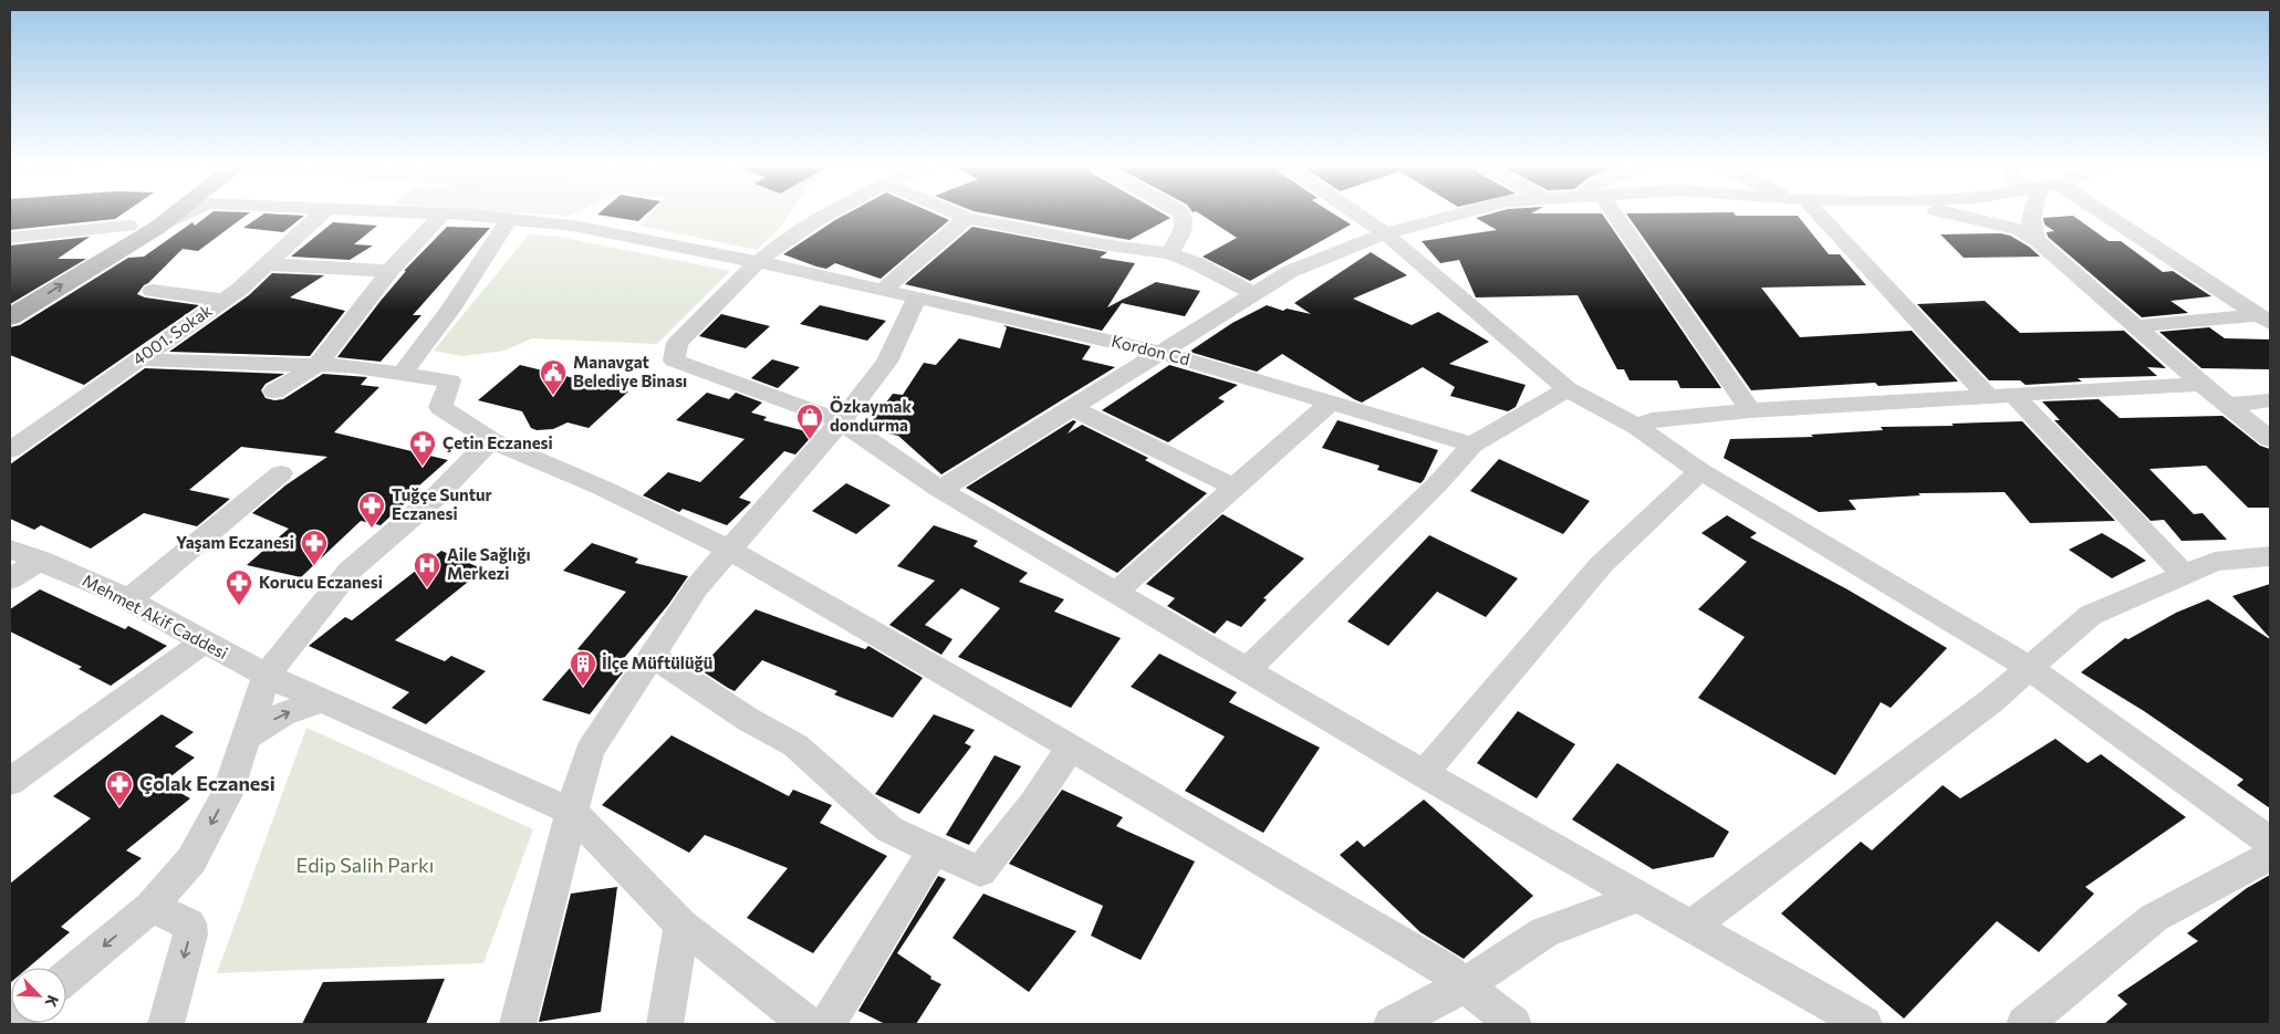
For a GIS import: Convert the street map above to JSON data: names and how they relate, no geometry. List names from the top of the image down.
{
  "streets": {
    "street": ["4001. Sokak", "Kordon Cd", "Mehmet Akif Caddesi"]
  },
  "parks": ["Edip Salih Parkı"],
  "places": {
    "public building": ["Manavgat Belediye Binası"],
    "shop": ["Özkaymak dondurma"],
    "pharmacy": [
      "Çetin Eczanesi",
      "Tuğçe Suntur Eczanesi",
      "Yaşam Eczanesi",
      "Korucu Eczanesi",
      "Çolak Eczanesi"
    ],
    "hospital": ["Aile Sağlığı Merkezi"],
    "building": ["İlçe Müftülüğü"]
  },
  "north": "bottom right"
}
